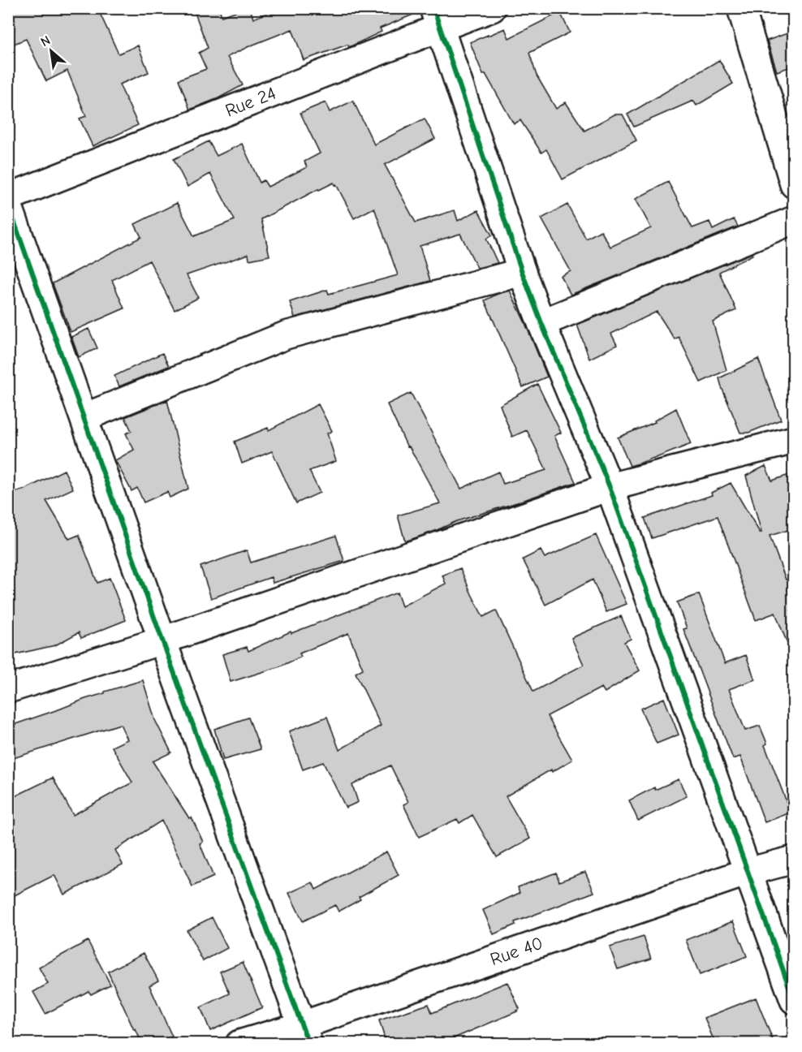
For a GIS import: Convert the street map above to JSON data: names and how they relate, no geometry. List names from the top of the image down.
{
  "streets": {
    "street": ["Rue 24", "Rue 40"]
  },
  "north": "top left"
}
